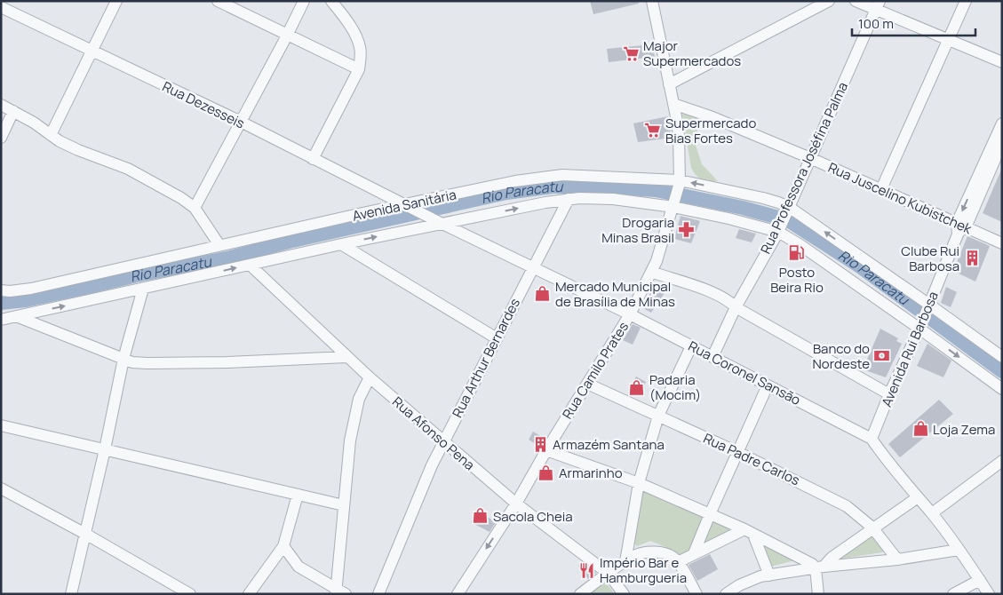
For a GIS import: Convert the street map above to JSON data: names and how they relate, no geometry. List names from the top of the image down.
{
  "streets": {
    "street": [
      "Rua Dezesseis",
      "Rua Professora Joséfina Palma",
      "Rua Juscelino Kubistchek",
      "Avenida Sanitária",
      "Avenida Rui Barbosa",
      "Rua Arthur Bernardes",
      "Rua Camilo Prates",
      "Rua Coronel Sansão",
      "Rua Afonso Pena",
      "Rua Padre Carlos"
    ]
  },
  "crossings": [
    ["Rua Dezesseis", "Avenida Sanitária"],
    ["Rua Dezesseis", "Rua Coronel Sansão"],
    ["Rua Professora Joséfina Palma", "Rua Juscelino Kubistchek"],
    ["Rua Professora Joséfina Palma", "Avenida Sanitária"],
    ["Rua Professora Joséfina Palma", "Rua Coronel Sansão"],
    ["Rua Juscelino Kubistchek", "Avenida Rui Barbosa"],
    ["Rua Juscelino Kubistchek", "Rua Camilo Prates"],
    ["Avenida Sanitária", "Avenida Rui Barbosa"],
    ["Avenida Sanitária", "Rua Arthur Bernardes"],
    ["Avenida Sanitária", "Rua Camilo Prates"],
    ["Avenida Sanitária", "Rua Coronel Sansão"],
    ["Avenida Sanitária", "Rua Afonso Pena"],
    ["Avenida Rui Barbosa", "Rua Coronel Sansão"],
    ["Rua Arthur Bernardes", "Rua Coronel Sansão"],
    ["Rua Arthur Bernardes", "Rua Afonso Pena"],
    ["Rua Camilo Prates", "Rua Coronel Sansão"],
    ["Rua Camilo Prates", "Rua Afonso Pena"],
    ["Rua Camilo Prates", "Rua Padre Carlos"]
  ],
  "water": ["Rio Paracatu"],
  "places": {
    "supermarket": ["Major Supermercados", "Supermercado Bias Fortes"],
    "pharmacy": ["Drogaria Minas Brasil"],
    "fuel station": ["Posto Beira Rio"],
    "building": ["Clube Rui Barbosa", "Armazém Santana"],
    "shop": [
      "Mercado Municipal de Brasília de Minas",
      "Padaria (Mocim)",
      "Loja Zema",
      "Armarinho",
      "Sacola Cheia"
    ],
    "bank": ["Banco do Nordeste"],
    "restaurant": ["Império Bar e Hamburgueria"]
  },
  "scale_bar": "100 m"
}
